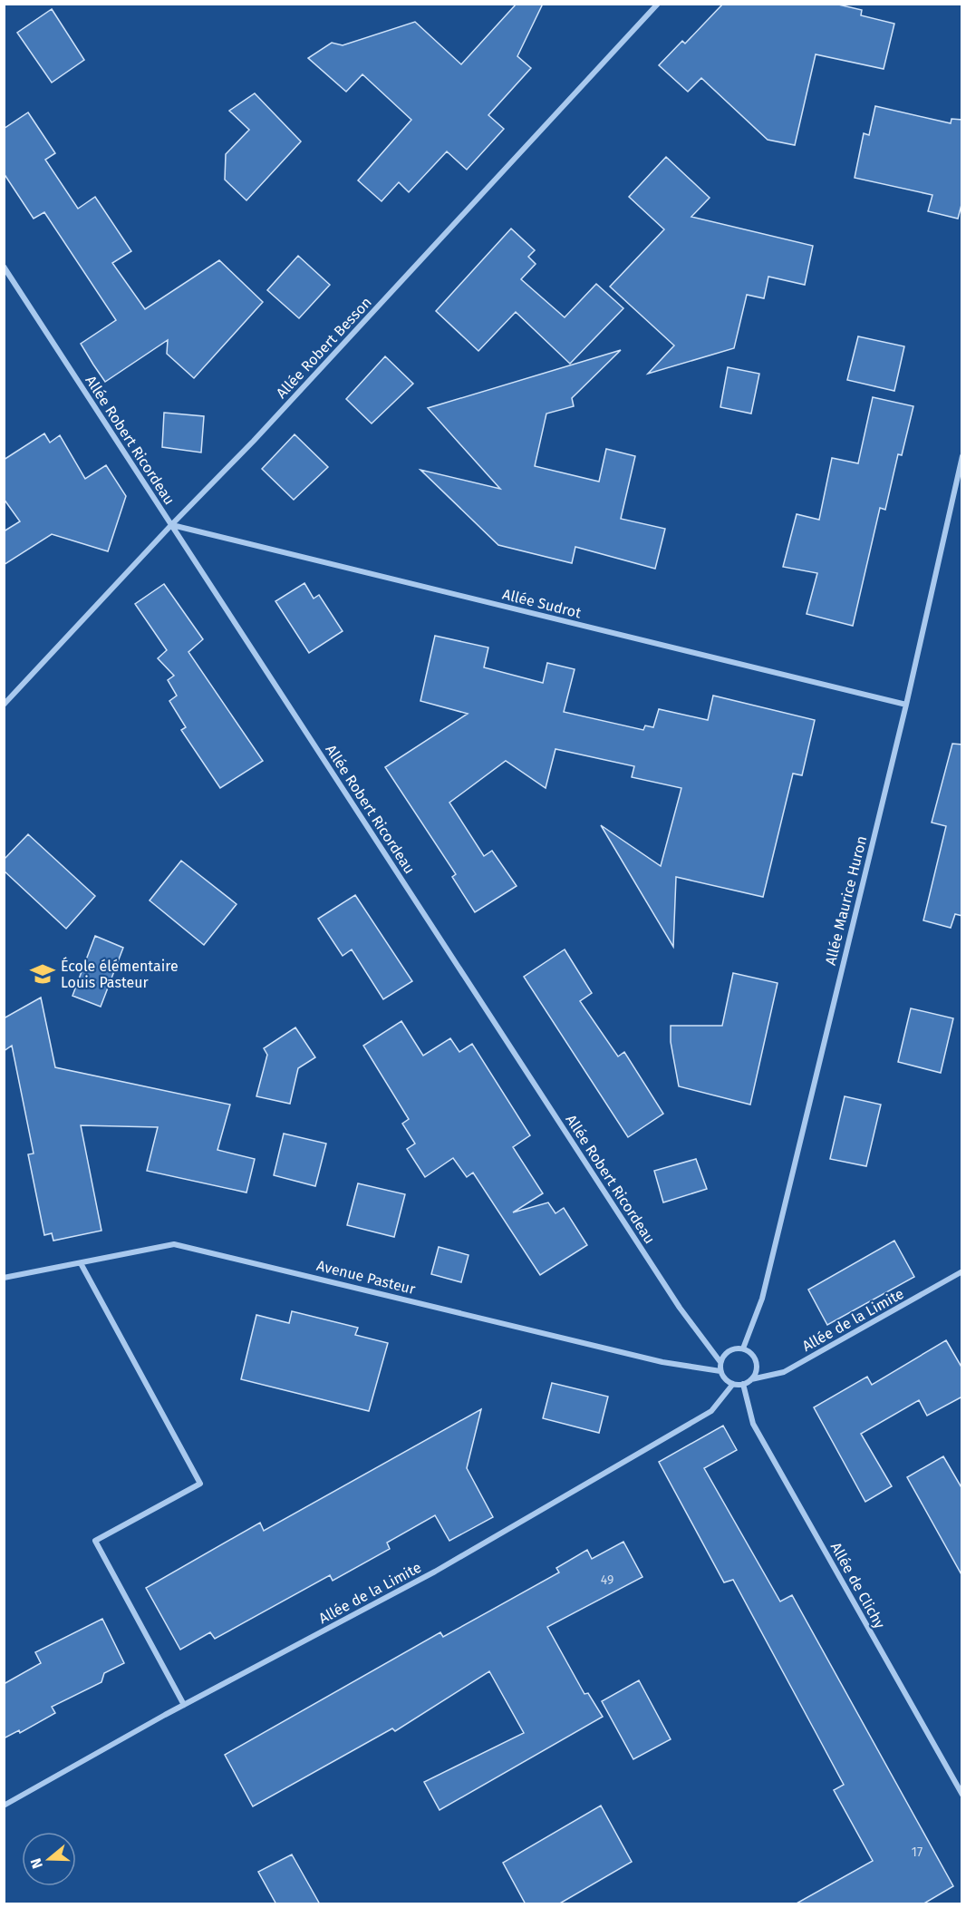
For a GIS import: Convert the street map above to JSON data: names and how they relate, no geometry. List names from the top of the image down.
{
  "streets": {
    "street": [
      "Allée Robert Besson",
      "Allée Robert Ricordeau",
      "Allée Sudrot",
      "Allée Maurice Huron",
      "Avenue Pasteur",
      "Allée de la Limite",
      "Allée de Clichy"
    ]
  },
  "crossings": [
    ["Allée Robert Besson", "Allée Robert Ricordeau"],
    ["Allée Robert Besson", "Allée Sudrot"],
    ["Allée Robert Ricordeau", "Allée Sudrot"],
    ["Allée Robert Ricordeau", "Allée Maurice Huron"],
    ["Allée Robert Ricordeau", "Avenue Pasteur"],
    ["Allée Robert Ricordeau", "Allée de la Limite"],
    ["Allée Robert Ricordeau", "Allée de Clichy"],
    ["Allée Sudrot", "Allée Maurice Huron"],
    ["Allée Maurice Huron", "Avenue Pasteur"],
    ["Allée Maurice Huron", "Allée de la Limite"],
    ["Allée Maurice Huron", "Allée de Clichy"],
    ["Avenue Pasteur", "Allée de la Limite"],
    ["Avenue Pasteur", "Allée de Clichy"],
    ["Allée de la Limite", "Allée de Clichy"]
  ],
  "places": {
    "school or university": ["École élémentaire Louis Pasteur"]
  },
  "house_numbers": ["49", "17"],
  "north": "left"
}
